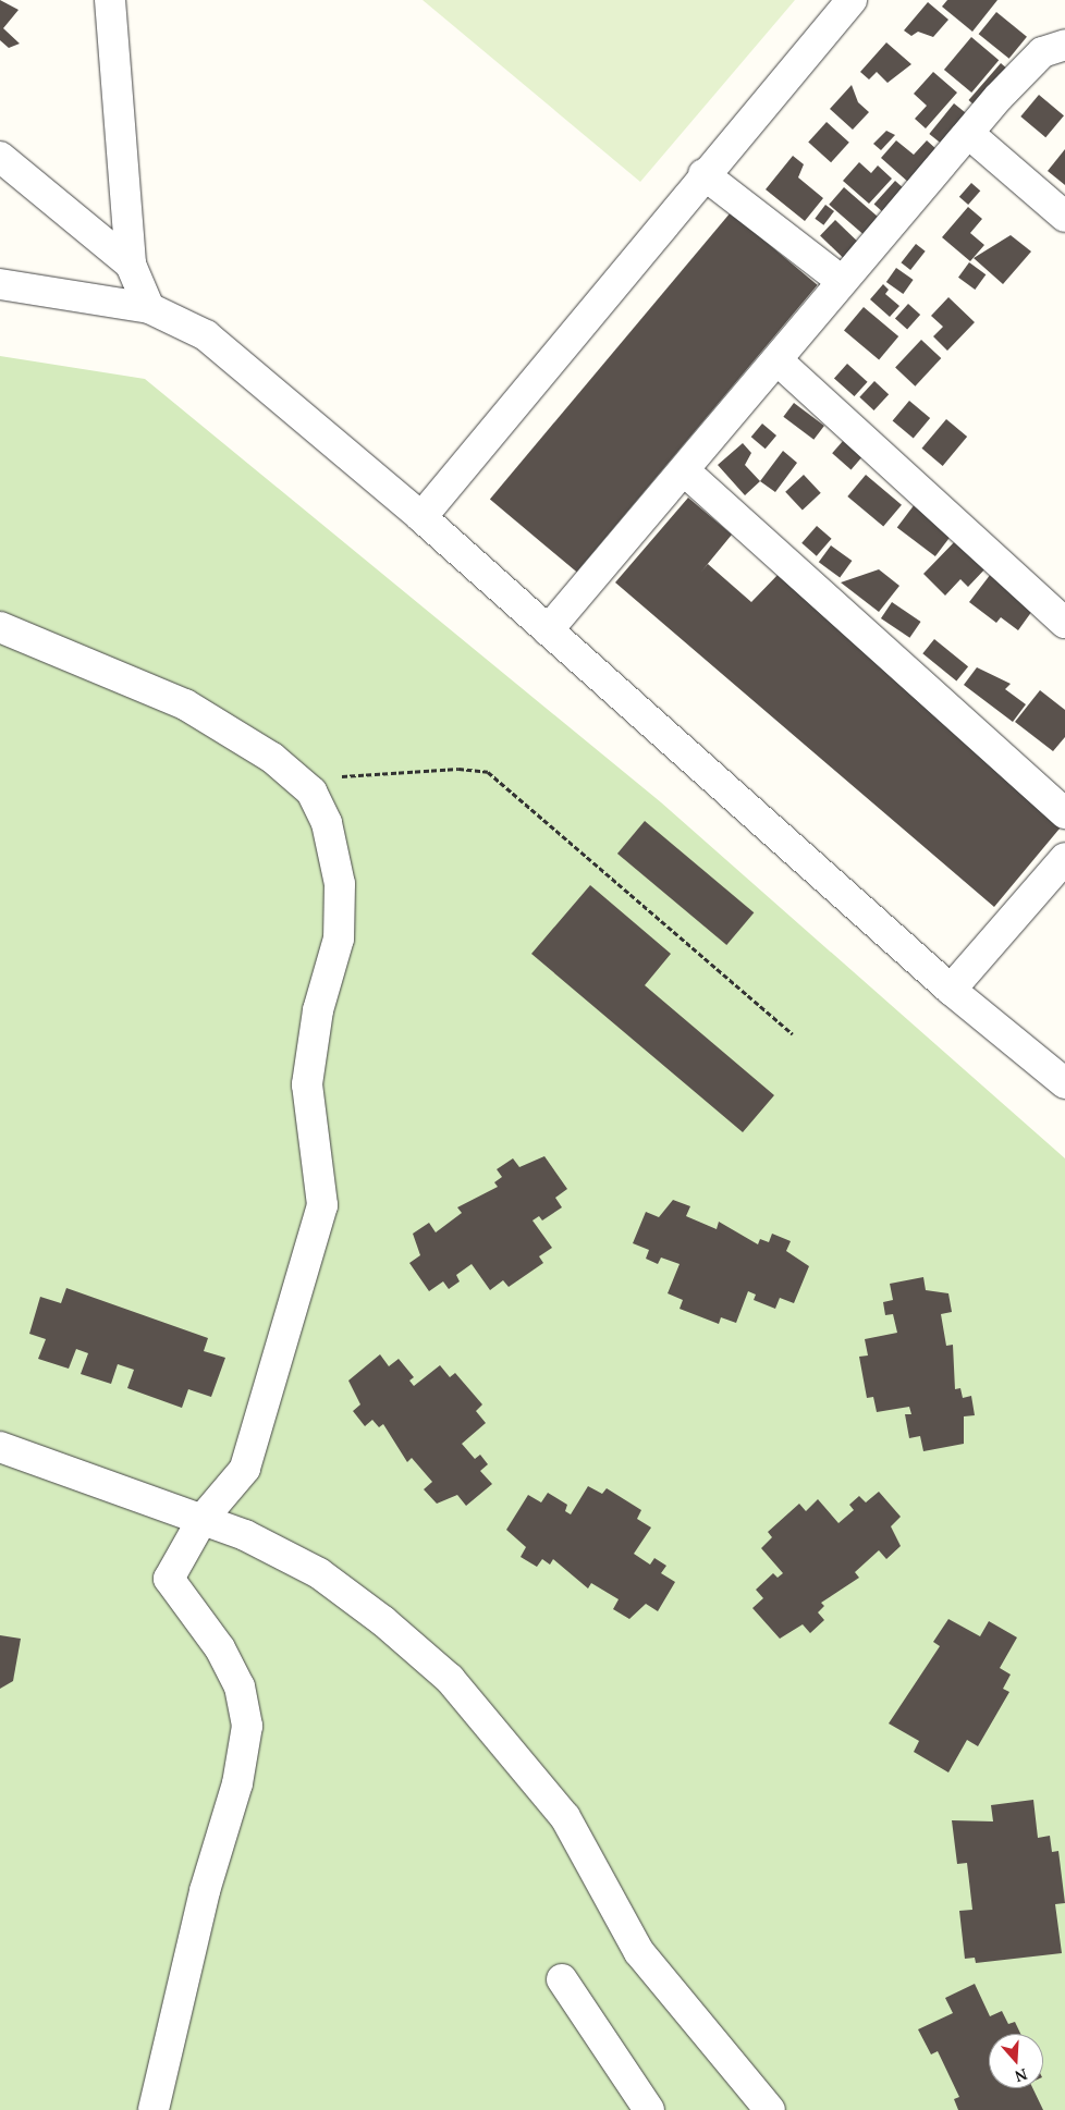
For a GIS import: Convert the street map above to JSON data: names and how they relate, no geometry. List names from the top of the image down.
{
  "north": "bottom"
}
